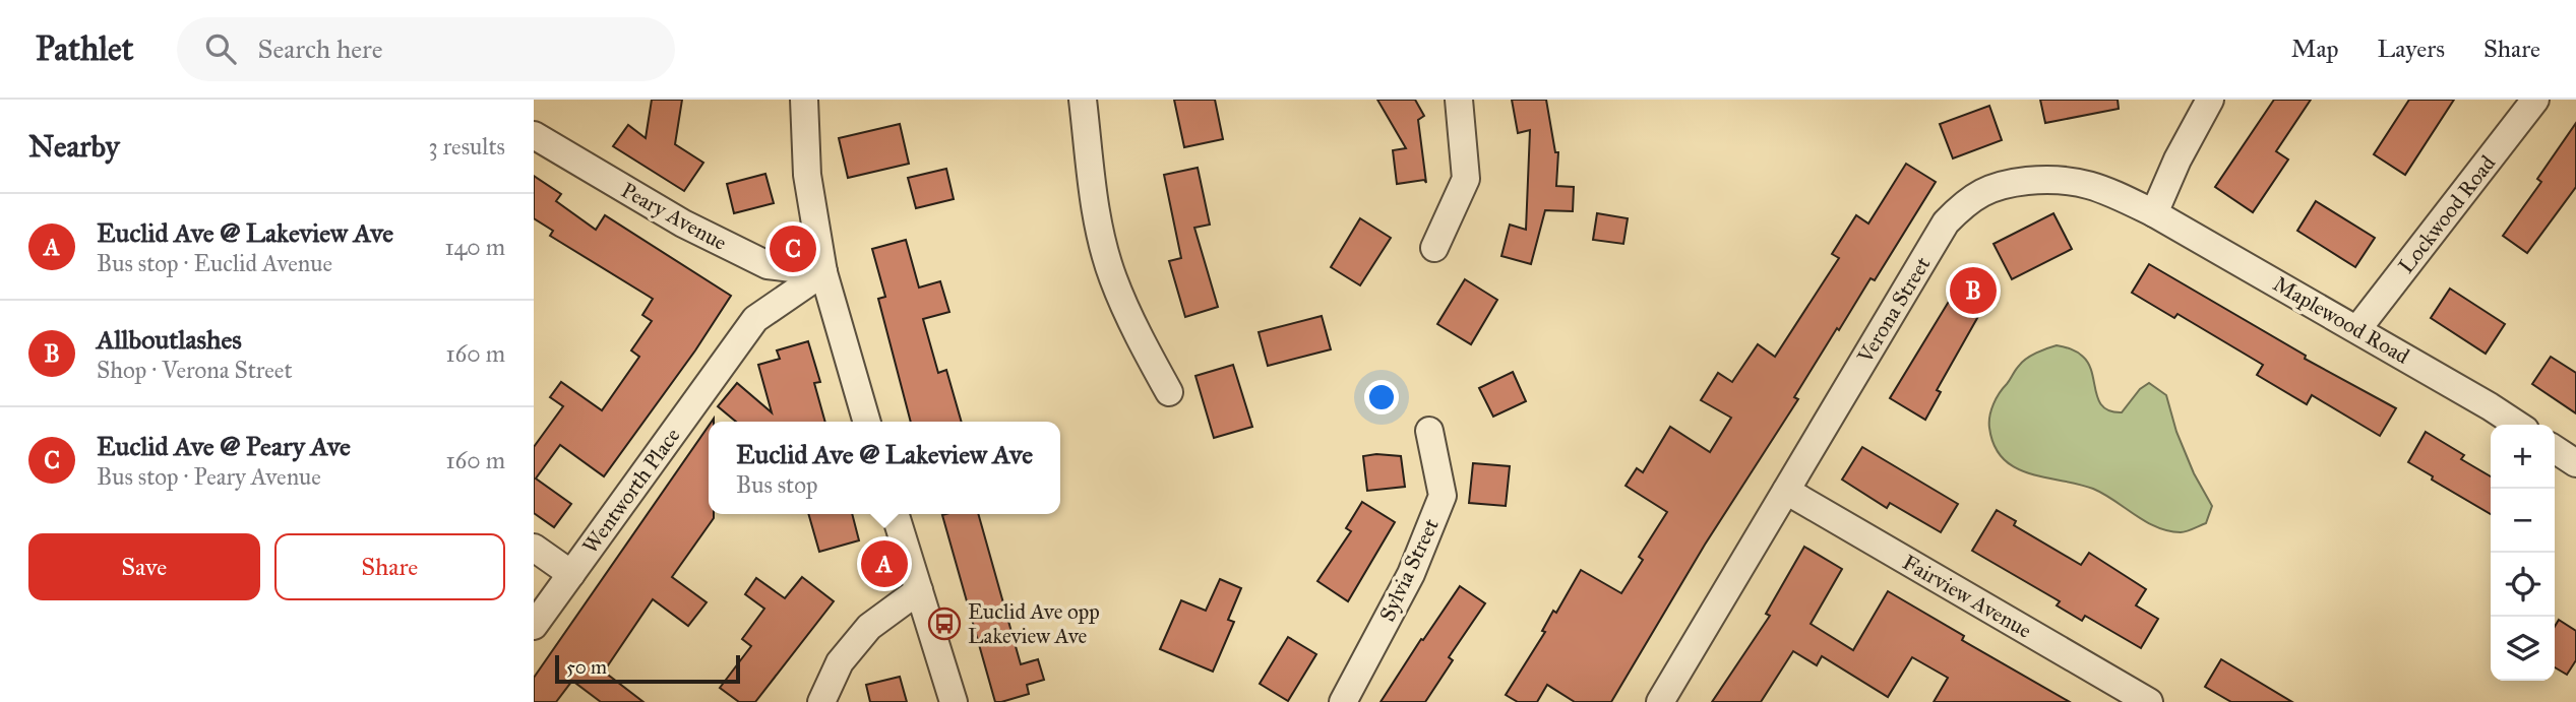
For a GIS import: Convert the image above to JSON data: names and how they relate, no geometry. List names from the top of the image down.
{
  "streets": {
    "street": [
      "Lockwood Road",
      "Peary Avenue",
      "Verona Street",
      "Maplewood Road",
      "Wentworth Place",
      "Sylvia Street",
      "Fairview Avenue"
    ]
  },
  "crossings": [
    ["Lockwood Road", "Maplewood Road"],
    ["Peary Avenue", "Wentworth Place"],
    ["Verona Street", "Maplewood Road"],
    ["Verona Street", "Fairview Avenue"]
  ],
  "places": {
    "bus stop": ["Euclid Ave opp Lakeview Ave"]
  },
  "scale_bar": "50 m",
  "page": {
    "header": "Pathlet",
    "search": "Search here",
    "nav": ["Map", "Layers", "Share"],
    "heading": ["Nearby", "3 results"],
    "list": [
      {
        "mark": "A",
        "name": "Euclid Ave @ Lakeview Ave",
        "note": "Bus stop · Euclid Avenue",
        "value": "140 m"
      },
      {
        "mark": "B",
        "name": "Allboutlashes",
        "note": "Shop · Verona Street",
        "value": "160 m"
      },
      {
        "mark": "C",
        "name": "Euclid Ave @ Peary Ave",
        "note": "Bus stop · Peary Avenue",
        "value": "160 m"
      }
    ],
    "pins": ["C", "B", "A"],
    "popup": ["Euclid Ave @ Lakeview Ave", "Bus stop"],
    "map_buttons": ["+", "−"],
    "buttons": ["Save", "Share"],
    "scale": "50 m"
  }
}
